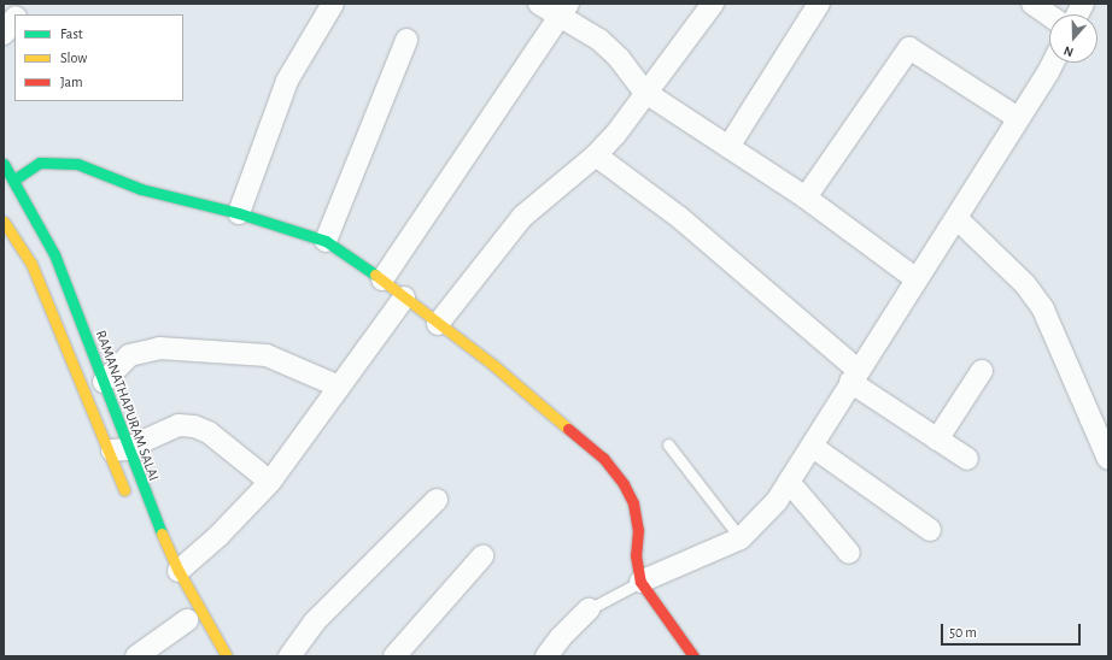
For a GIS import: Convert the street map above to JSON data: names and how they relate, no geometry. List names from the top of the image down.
{
  "streets": {
    "main road": ["RAMANATHAPURAM SALAI"]
  },
  "legend": ["Fast", "Slow", "Jam"],
  "scale_bar": "50 m",
  "north": "bottom"
}
